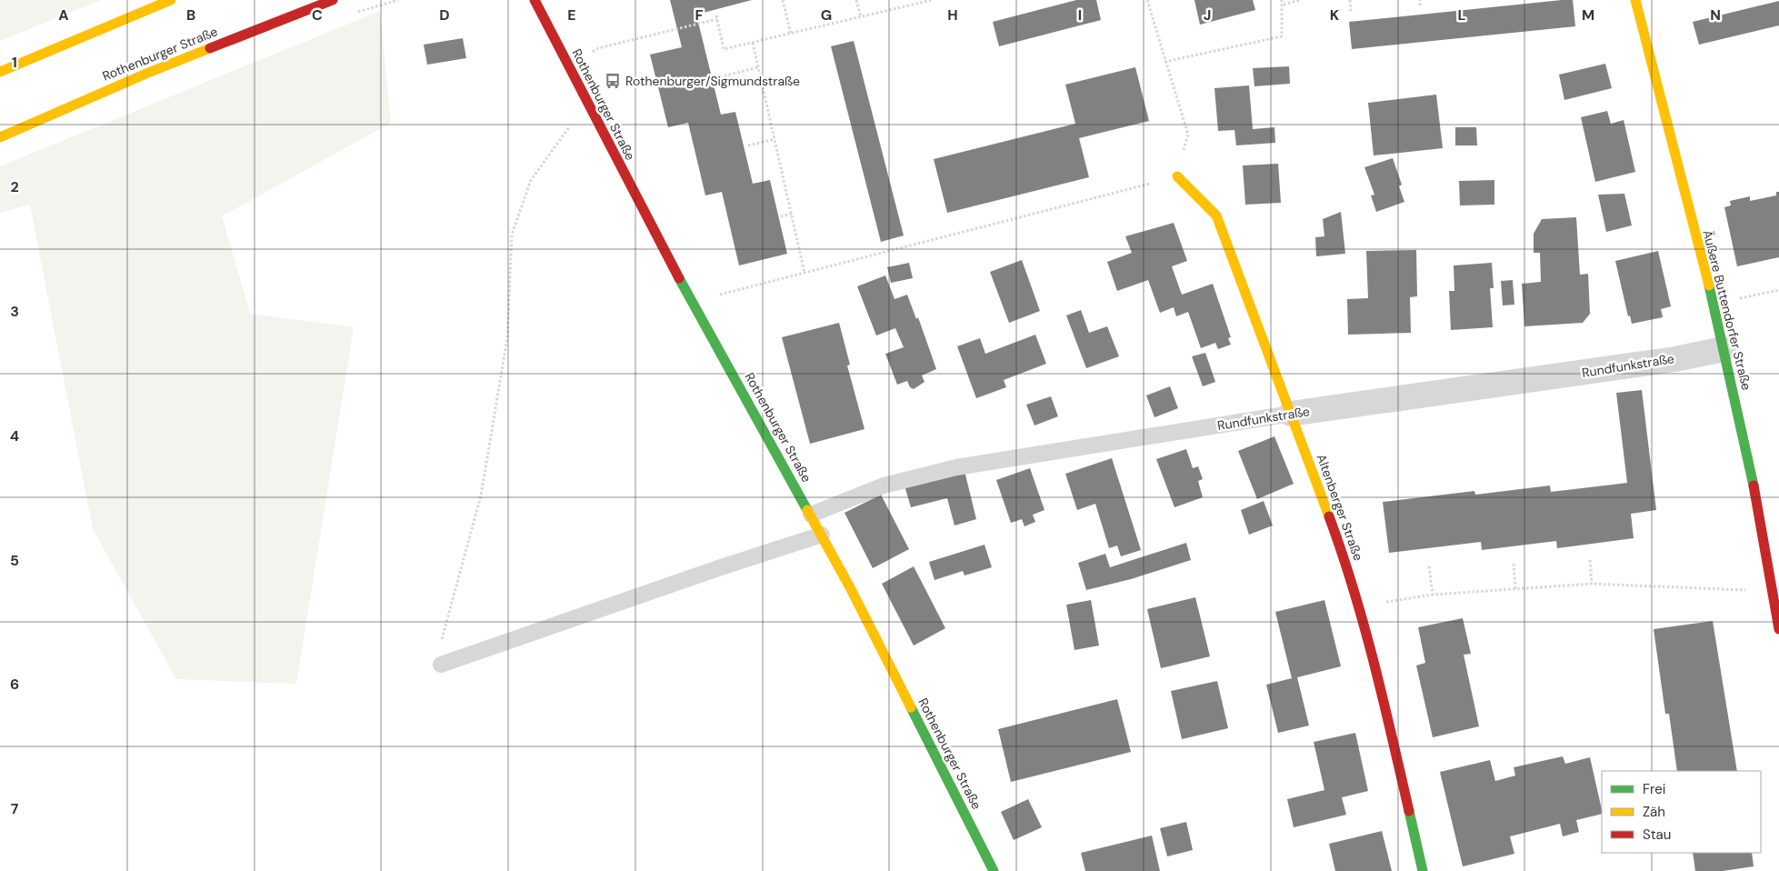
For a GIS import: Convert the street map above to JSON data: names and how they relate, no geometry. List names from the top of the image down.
{
  "streets": {
    "main road": ["Rothenburger Straße", "Äußere Buttendorfer Straße", "Altenberger Straße"],
    "street": ["Rundfunkstraße"]
  },
  "crossings": [
    ["Rothenburger Straße", "Rundfunkstraße"],
    ["Äußere Buttendorfer Straße", "Rundfunkstraße"],
    ["Rundfunkstraße", "Altenberger Straße"]
  ],
  "places": {
    "bus stop": ["Rothenburger/Sigmundstraße"]
  },
  "legend": ["Frei", "Zäh", "Stau"],
  "grid": {
    "columns": [
      "A",
      "B",
      "C",
      "D",
      "E",
      "F",
      "G",
      "H",
      "I",
      "J",
      "K",
      "L",
      "M",
      "N"
    ],
    "rows": [
      "1",
      "2",
      "3",
      "4",
      "5",
      "6",
      "7"
    ]
  }
}
